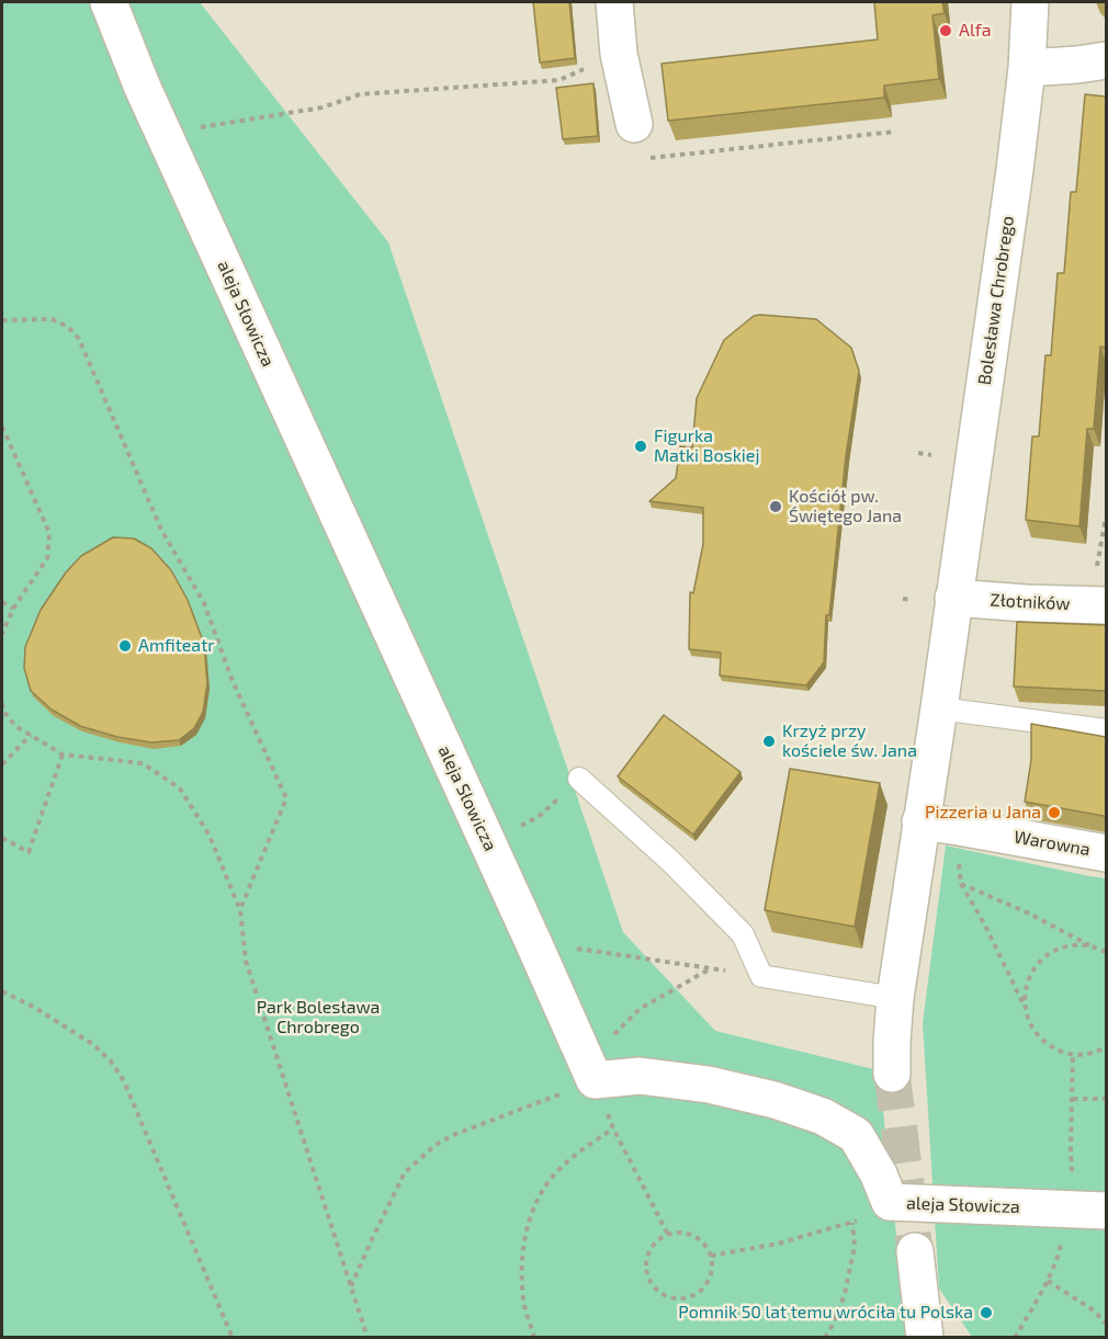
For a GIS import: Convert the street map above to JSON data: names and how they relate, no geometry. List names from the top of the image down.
{
  "streets": {
    "street": [
      "Bolesława Chrobrego",
      "aleja Słowicza",
      "Złotników",
      "Warowna"
    ]
  },
  "crossings": [
    ["Bolesława Chrobrego", "Złotników"],
    ["Bolesława Chrobrego", "Warowna"]
  ],
  "parks": ["Park Bolesława Chrobrego"],
  "places": [
    "Alfa",
    "Figurka Matki Boskiej",
    "Kościół pw. Świętego Jana",
    "Amfiteatr",
    "Krzyż przy kościele św. Jana",
    "Pizzeria u Jana",
    "Pomnik 50 lat temu wróciła tu Polska"
  ]
}
